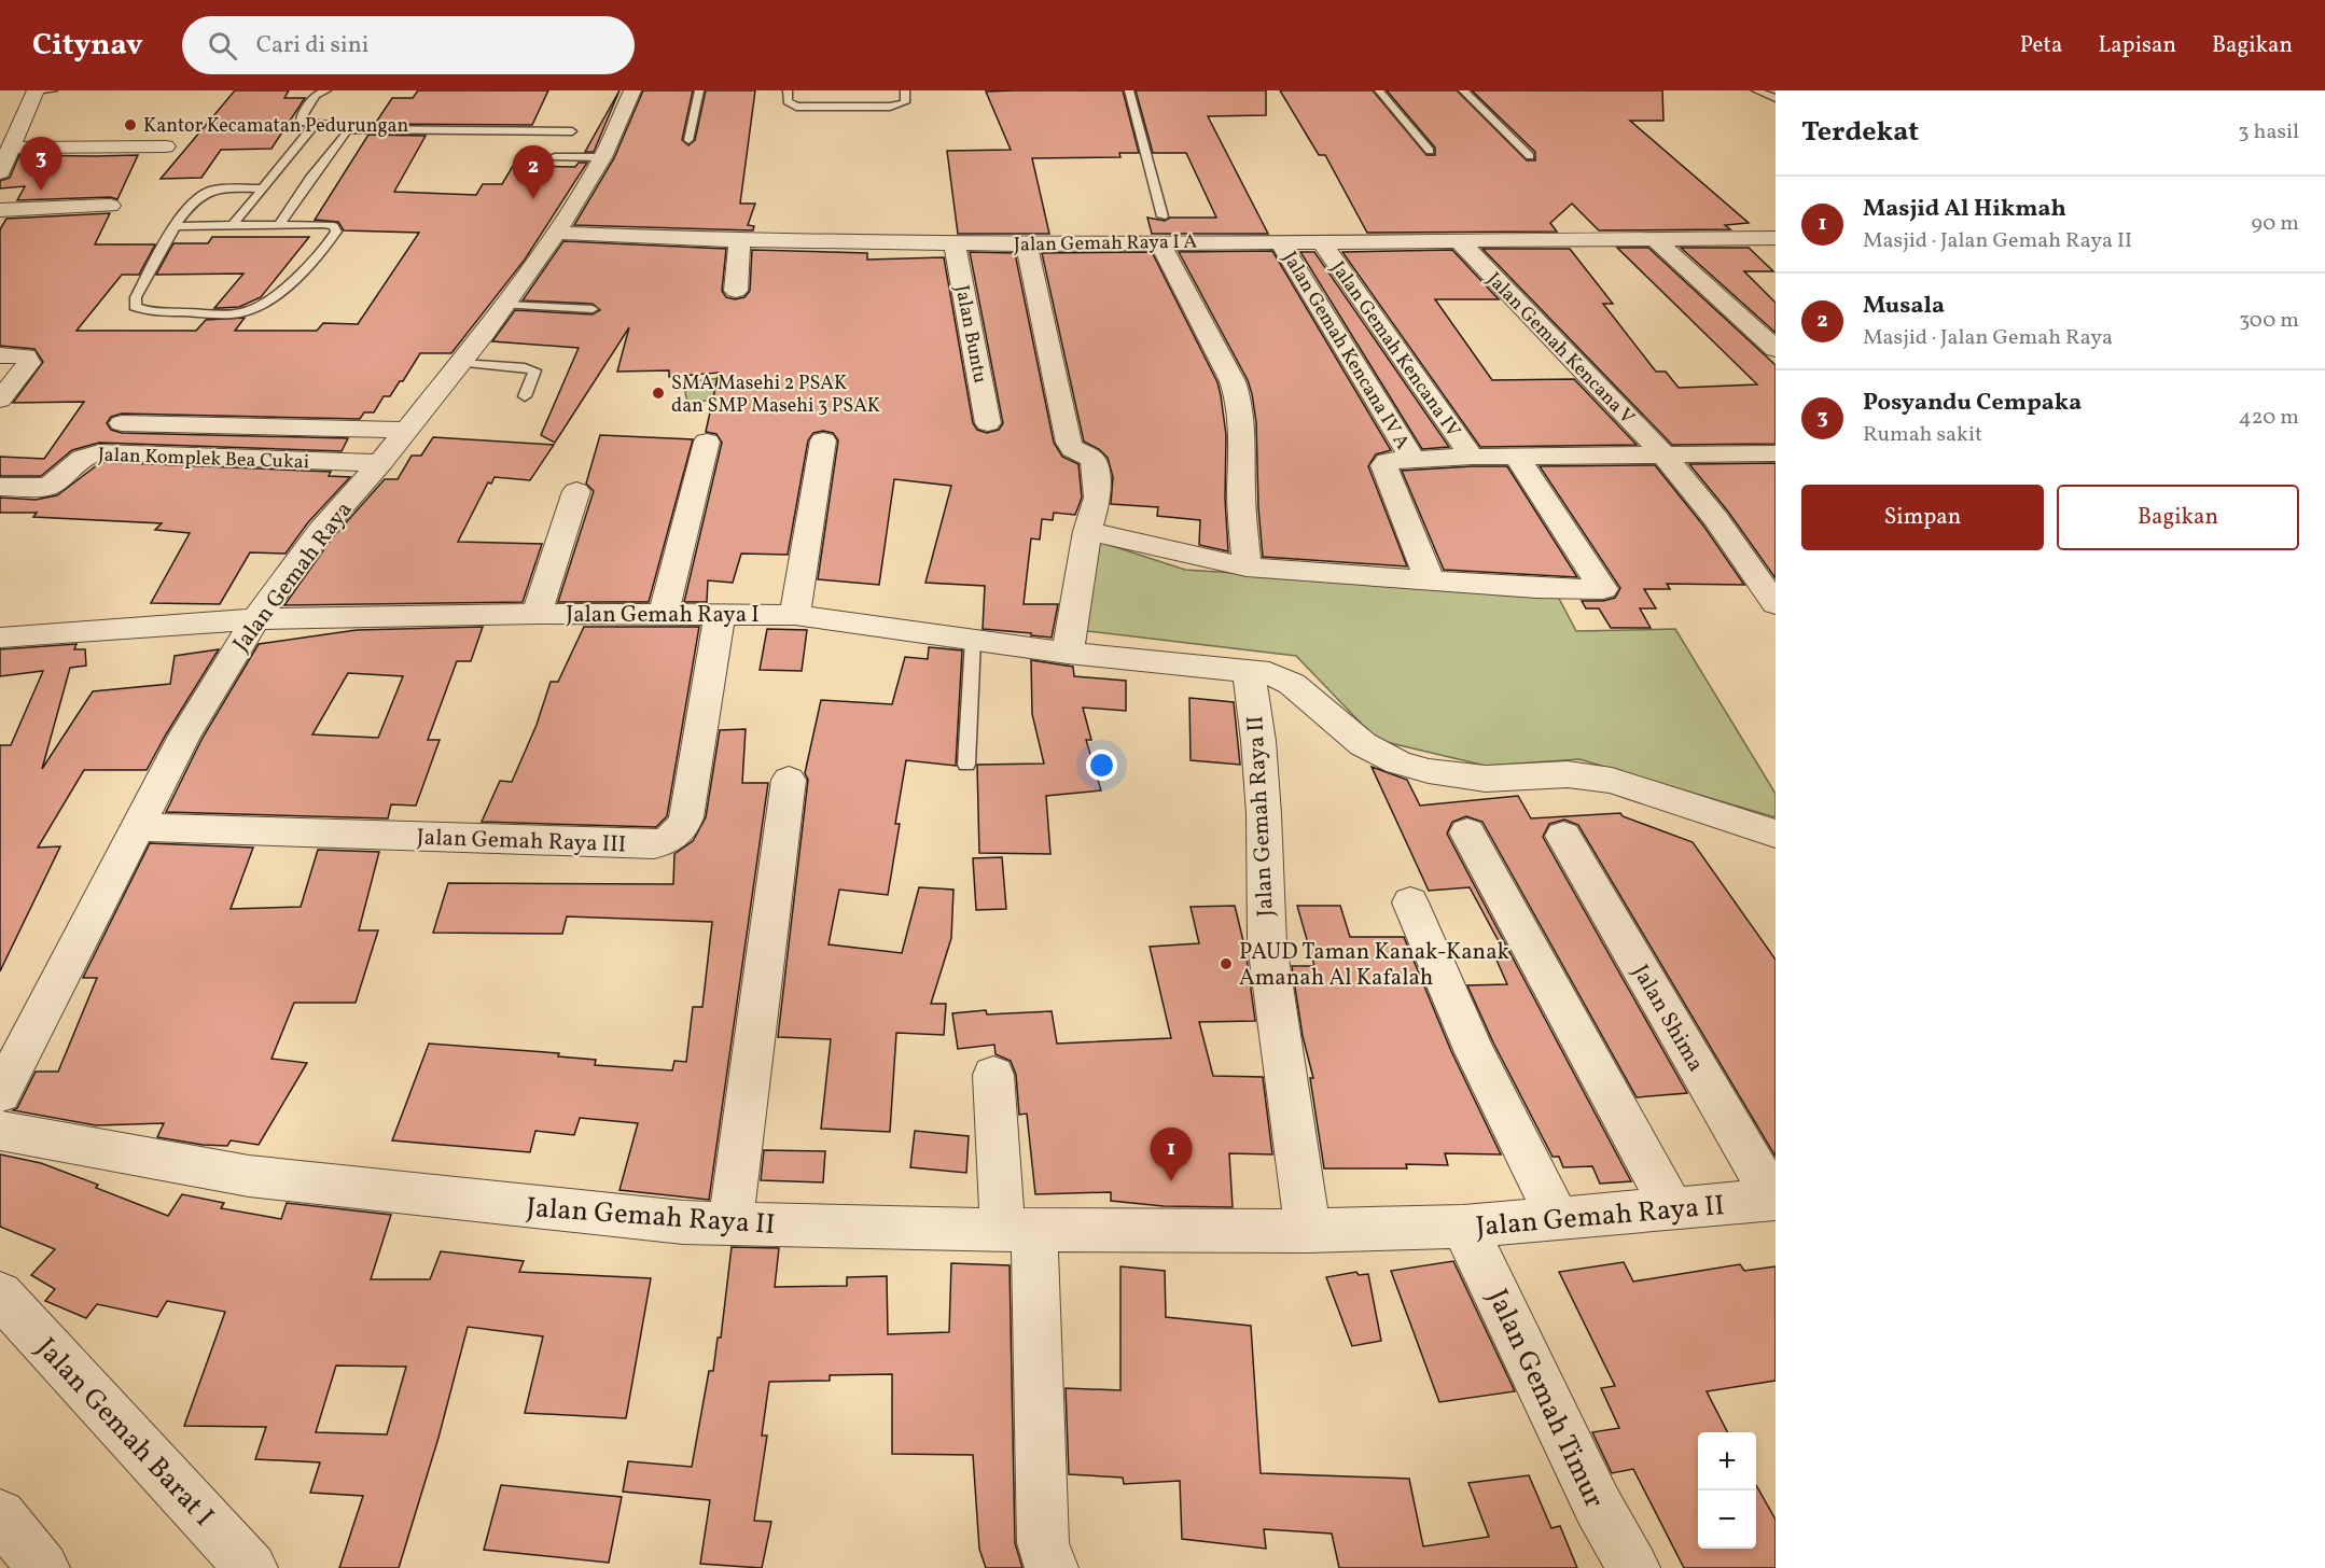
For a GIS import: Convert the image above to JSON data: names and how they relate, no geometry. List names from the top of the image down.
{
  "streets": {
    "street": [
      "Jalan Gemah Raya I A",
      "Jalan Buntu",
      "Jalan Gemah Kencana V",
      "Jalan Gemah Kencana IV",
      "Jalan Gemah Kencana IV A",
      "Jalan Komplek Bea Cukai",
      "Jalan Gemah Raya",
      "Jalan Gemah Raya I",
      "Jalan Gemah Raya II",
      "Jalan Gemah Raya III",
      "Jalan Shima",
      "Jalan Gemah Timur",
      "Jalan Gemah Barat I"
    ]
  },
  "crossings": [
    ["Jalan Gemah Raya I A", "Jalan Buntu"],
    ["Jalan Gemah Raya I A", "Jalan Gemah Kencana V"],
    ["Jalan Gemah Raya I A", "Jalan Gemah Kencana IV"],
    ["Jalan Gemah Raya I A", "Jalan Gemah Kencana IV A"],
    ["Jalan Gemah Raya I A", "Jalan Gemah Raya"],
    ["Jalan Gemah Kencana V", "Jalan Gemah Kencana IV"],
    ["Jalan Gemah Kencana V", "Jalan Gemah Kencana IV A"],
    ["Jalan Komplek Bea Cukai", "Jalan Gemah Raya"],
    ["Jalan Gemah Raya", "Jalan Gemah Raya I"],
    ["Jalan Gemah Raya", "Jalan Gemah Raya III"],
    ["Jalan Gemah Raya I", "Jalan Gemah Raya II"],
    ["Jalan Gemah Raya I", "Jalan Gemah Raya III"],
    ["Jalan Gemah Raya II", "Jalan Shima"],
    ["Jalan Gemah Raya II", "Jalan Gemah Timur"]
  ],
  "places": ["Kantor Kecamatan Pedurungan", "SMA Masehi 2 PSAK dan SMP Masehi 3 PSAK", "PAUD Taman Kanak-Kanak Amanah Al Kafalah"],
  "page": {
    "header": "Citynav",
    "search": "Cari di sini",
    "nav": ["Peta", "Lapisan", "Bagikan"],
    "heading": ["Terdekat", "3 hasil"],
    "pins": ["3", "2", "1"],
    "list": [
      {
        "mark": "1",
        "name": "Masjid Al Hikmah",
        "note": "Masjid · Jalan Gemah Raya II",
        "value": "90 m"
      },
      {
        "mark": "2",
        "name": "Musala",
        "note": "Masjid · Jalan Gemah Raya",
        "value": "300 m"
      },
      {
        "mark": "3",
        "name": "Posyandu Cempaka",
        "note": "Rumah sakit",
        "value": "420 m"
      }
    ],
    "buttons": ["Simpan", "Bagikan"],
    "map_buttons": ["+", "−"]
  }
}
